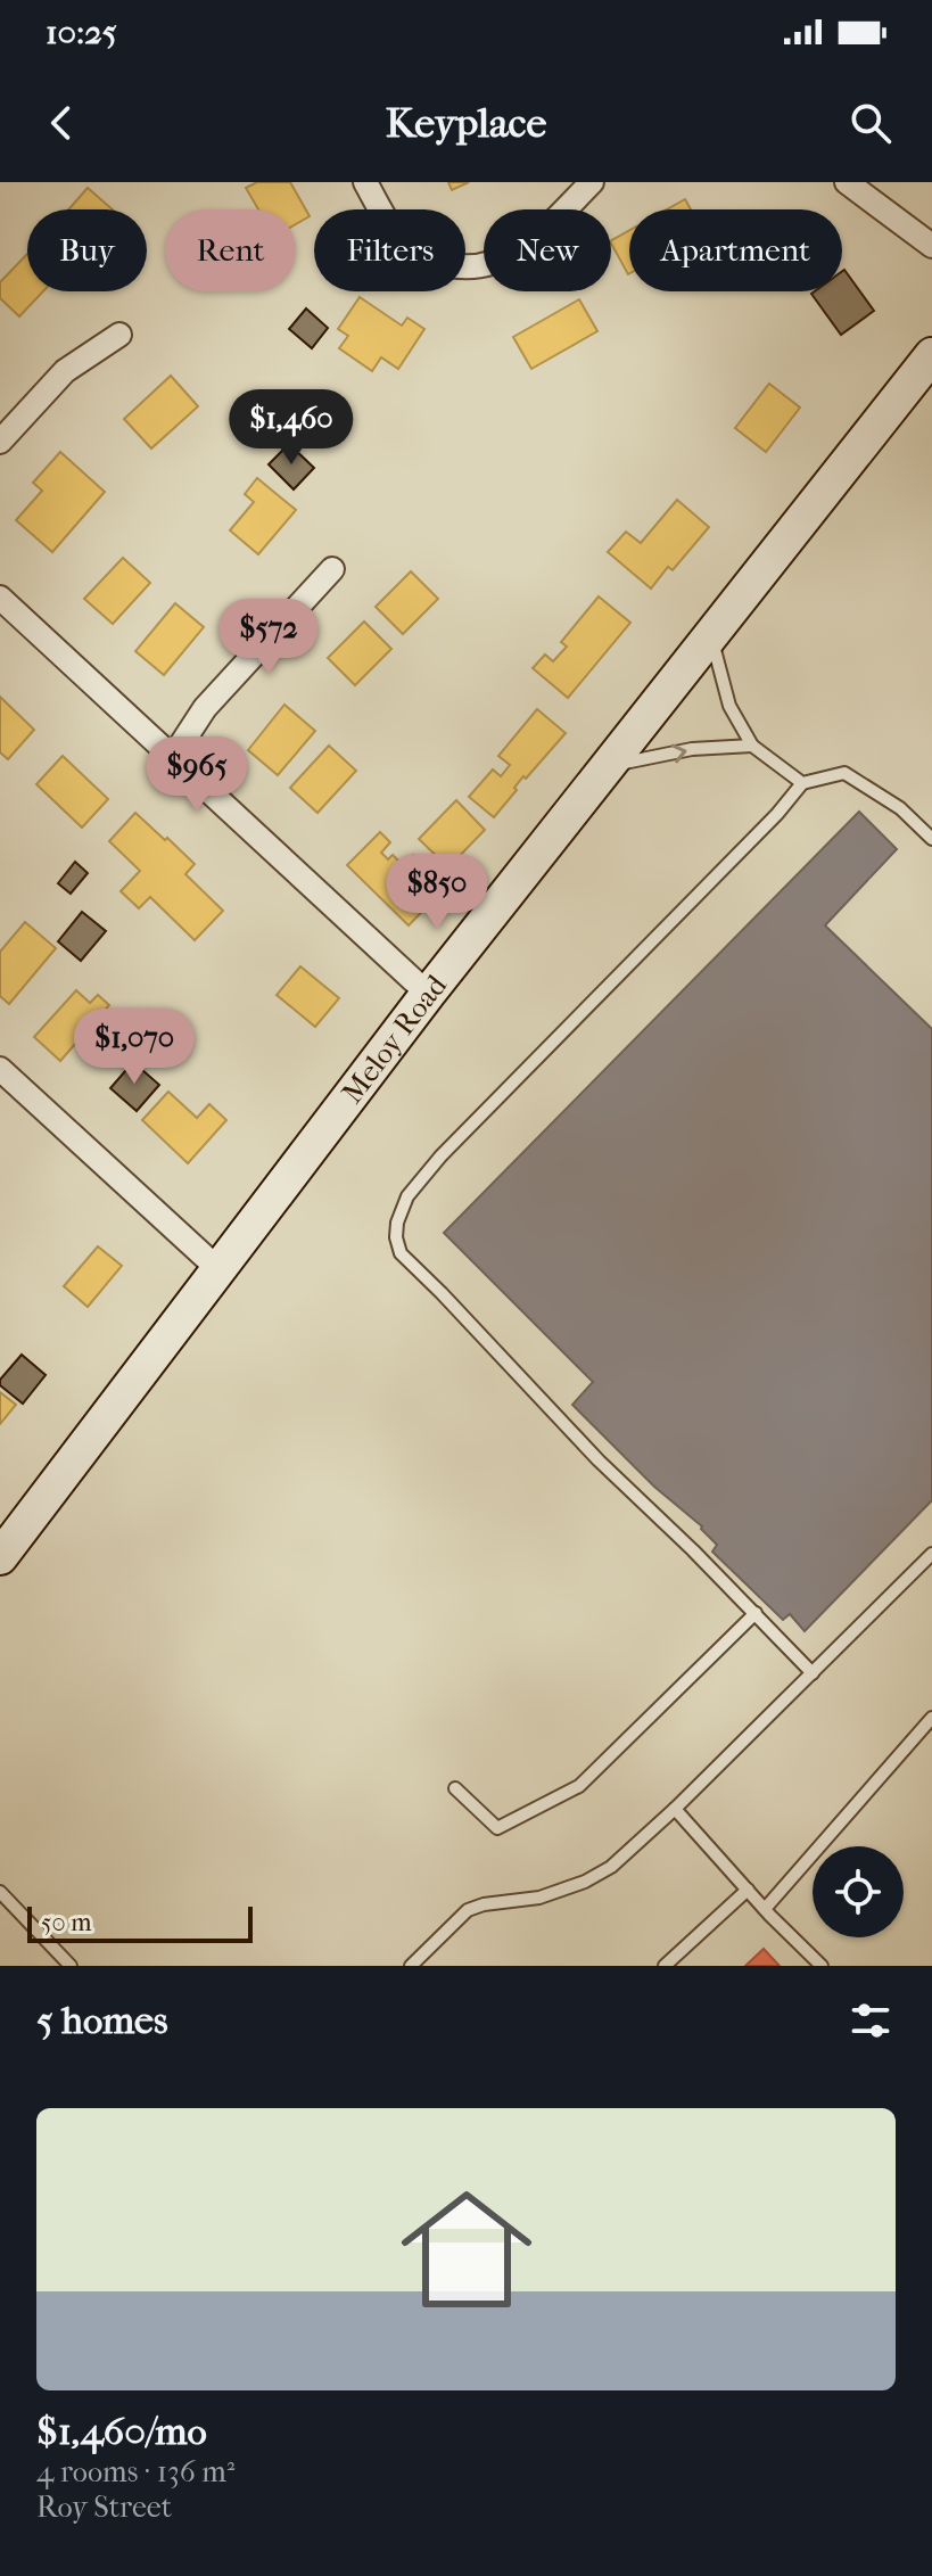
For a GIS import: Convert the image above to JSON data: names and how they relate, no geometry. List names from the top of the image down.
{
  "streets": {
    "main road": ["Meloy Road"]
  },
  "scale_bar": "50 m",
  "page": {
    "status": "10:25",
    "header": "Keyplace",
    "chip": [
      "Buy",
      "Rent",
      "Filters",
      "New",
      "Apartment"
    ],
    "price": [
      "$1,460",
      "$572",
      "$965",
      "$850",
      "$1,070"
    ],
    "scale": "50 m",
    "heading": "5 homes",
    "list": [
      {
        "name": "$1,460/mo",
        "note": "4 rooms · 136 m² · Roy Street"
      }
    ]
  }
}
